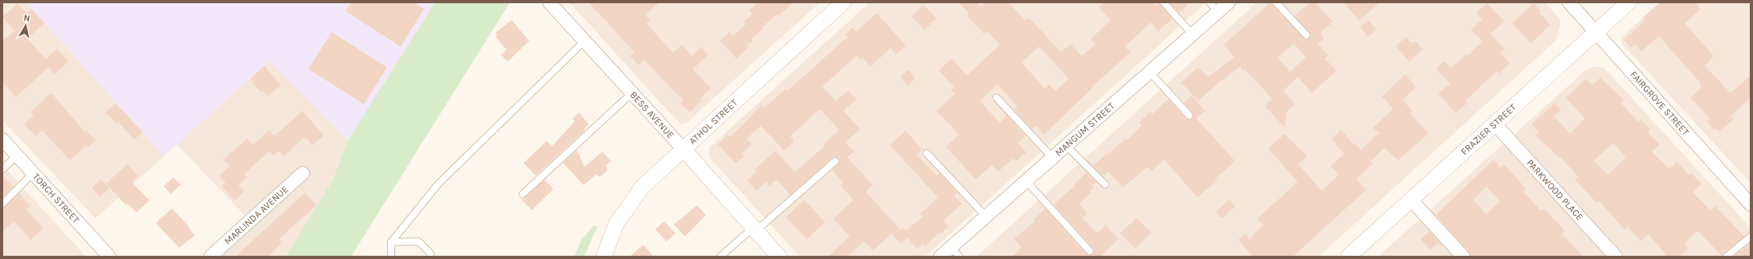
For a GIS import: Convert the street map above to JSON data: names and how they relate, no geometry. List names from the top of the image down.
{
  "streets": {
    "street": [
      "FAIRGROVE STREET",
      "BESS AVENUE",
      "ATHOL STREET",
      "FRAZIER STREET",
      "MANGUM STREET",
      "PARKWOOD PLACE",
      "TORCH STREET",
      "MARLINDA AVENUE"
    ]
  },
  "crossings": [
    ["FAIRGROVE STREET", "FRAZIER STREET"],
    ["BESS AVENUE", "ATHOL STREET"],
    ["FRAZIER STREET", "PARKWOOD PLACE"]
  ],
  "north": "top"
}
